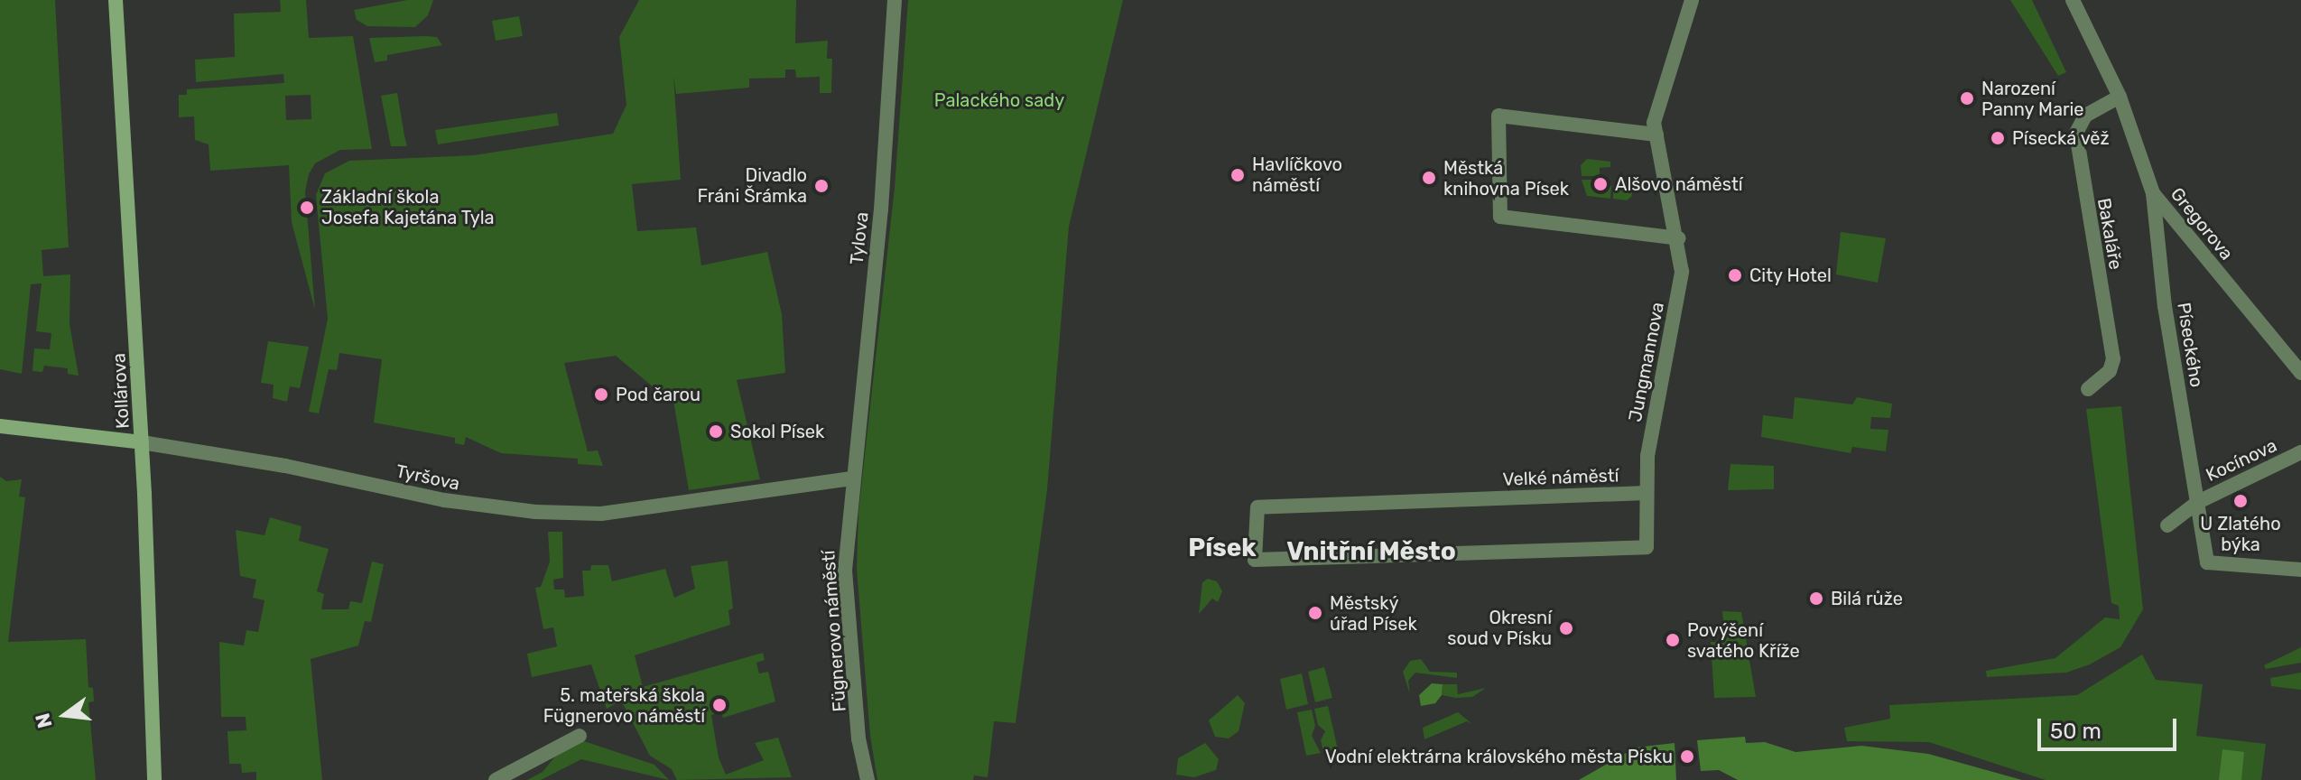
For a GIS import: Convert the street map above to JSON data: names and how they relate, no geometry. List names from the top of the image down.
{
  "streets": {
    "main road": ["Kollárova", "Tyršova"],
    "street": [
      "Gregorova",
      "Bakaláře",
      "Tylova",
      "Píseckého",
      "Jungmannova",
      "Kocínova",
      "Velké náměstí",
      "Fügnerovo náměstí"
    ]
  },
  "crossings": [
    ["Gregorova", "Bakaláře"],
    ["Gregorova", "Píseckého"],
    ["Tylova", "Tyršova"],
    ["Tylova", "Fügnerovo náměstí"],
    ["Píseckého", "Kocínova"],
    ["Jungmannova", "Velké náměstí"],
    ["Kollárova", "Tyršova"],
    ["Tyršova", "Fügnerovo náměstí"]
  ],
  "districts": ["Písek", "Vnitřní Město"],
  "parks": ["Palackého sady"],
  "places": [
    "Narození Panny Marie",
    "Písecká věž",
    "Havlíčkovo náměstí",
    "Městká knihovna Písek",
    "Alšovo náměstí",
    "Divadlo Fráni Šrámka",
    "Základní škola Josefa Kajetána Tyla",
    "City Hotel",
    "Pod čarou",
    "Sokol Písek",
    "U Zlatého býka",
    "Bilá růže",
    "Městský úřad Písek",
    "Okresní soud v Písku",
    "Povýšení svatého Kříže",
    "5. mateřská škola Fügnerovo náměstí",
    "Vodní elektrárna královského města Písku"
  ],
  "scale_bar": "50 m",
  "north": "left"
}
